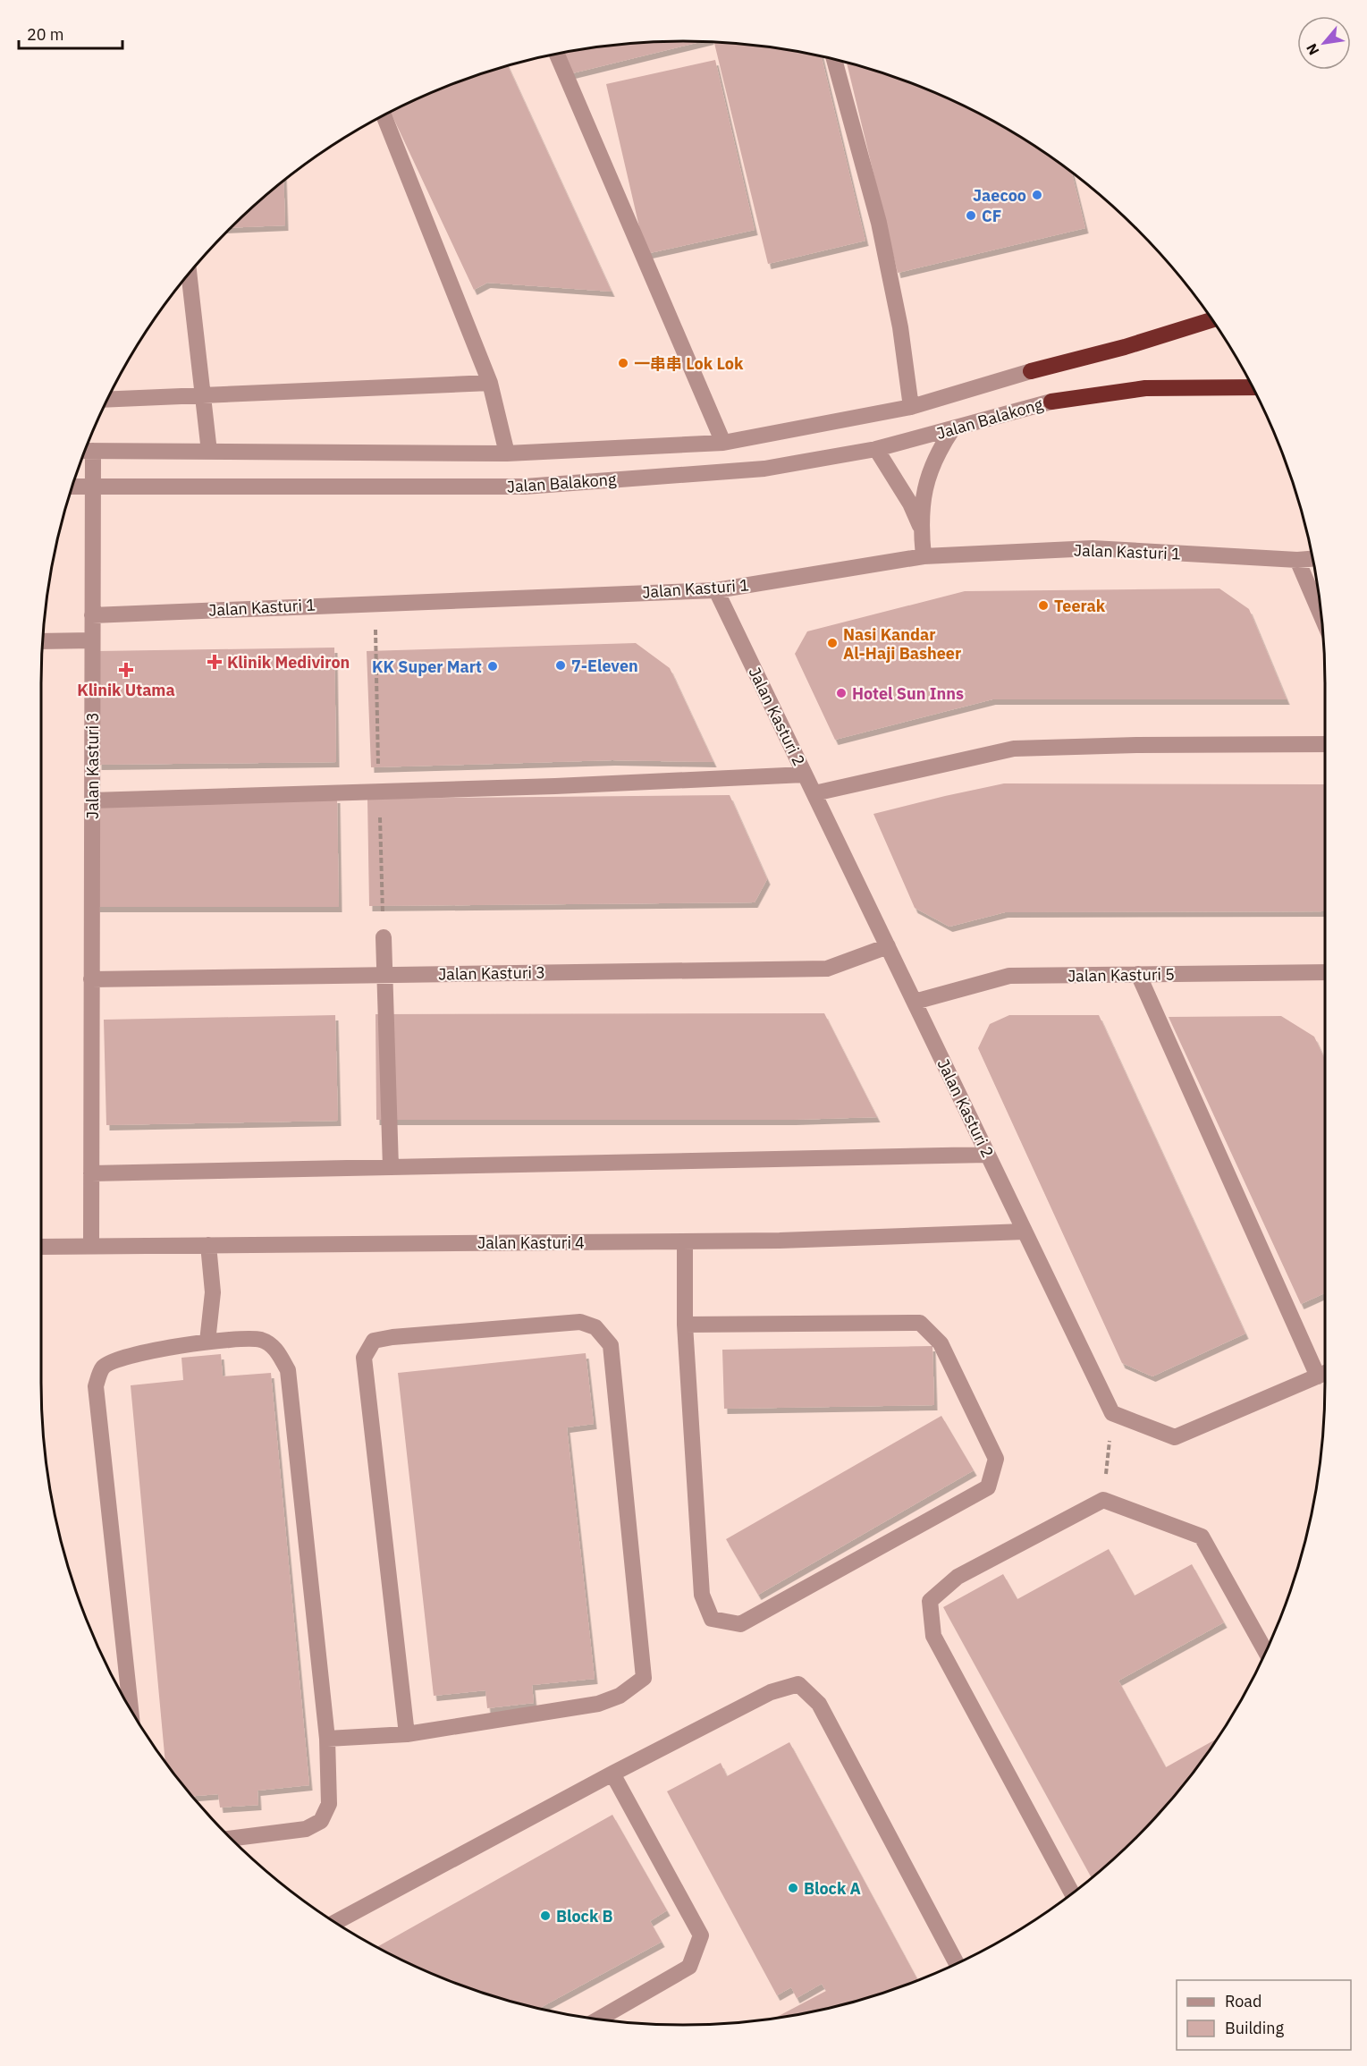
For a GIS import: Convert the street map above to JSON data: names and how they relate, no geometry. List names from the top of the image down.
{
  "streets": {
    "street": [
      "Jalan Balakong",
      "Jalan Kasturi 1",
      "Jalan Kasturi 2",
      "Jalan Kasturi 3",
      "Jalan Kasturi 5",
      "Jalan Kasturi 4"
    ]
  },
  "crossings": [
    ["Jalan Balakong", "Jalan Kasturi 3"],
    ["Jalan Kasturi 1", "Jalan Kasturi 2"],
    ["Jalan Kasturi 1", "Jalan Kasturi 3"],
    ["Jalan Kasturi 2", "Jalan Kasturi 3"],
    ["Jalan Kasturi 2", "Jalan Kasturi 5"],
    ["Jalan Kasturi 2", "Jalan Kasturi 4"],
    ["Jalan Kasturi 3", "Jalan Kasturi 4"]
  ],
  "places": {
    "other": [
      "Jaecoo",
      "CF",
      "一串串 Lok Lok",
      "Teerak",
      "Nasi Kandar Al-Haji Basheer",
      "7-Eleven",
      "KK Super Mart",
      "Hotel Sun Inns",
      "Block A",
      "Block B"
    ],
    "health": ["Klinik Mediviron", "Klinik Utama"]
  },
  "legend": ["Road", "Building"],
  "scale_bar": "20 m",
  "north": "bottom left"
}
